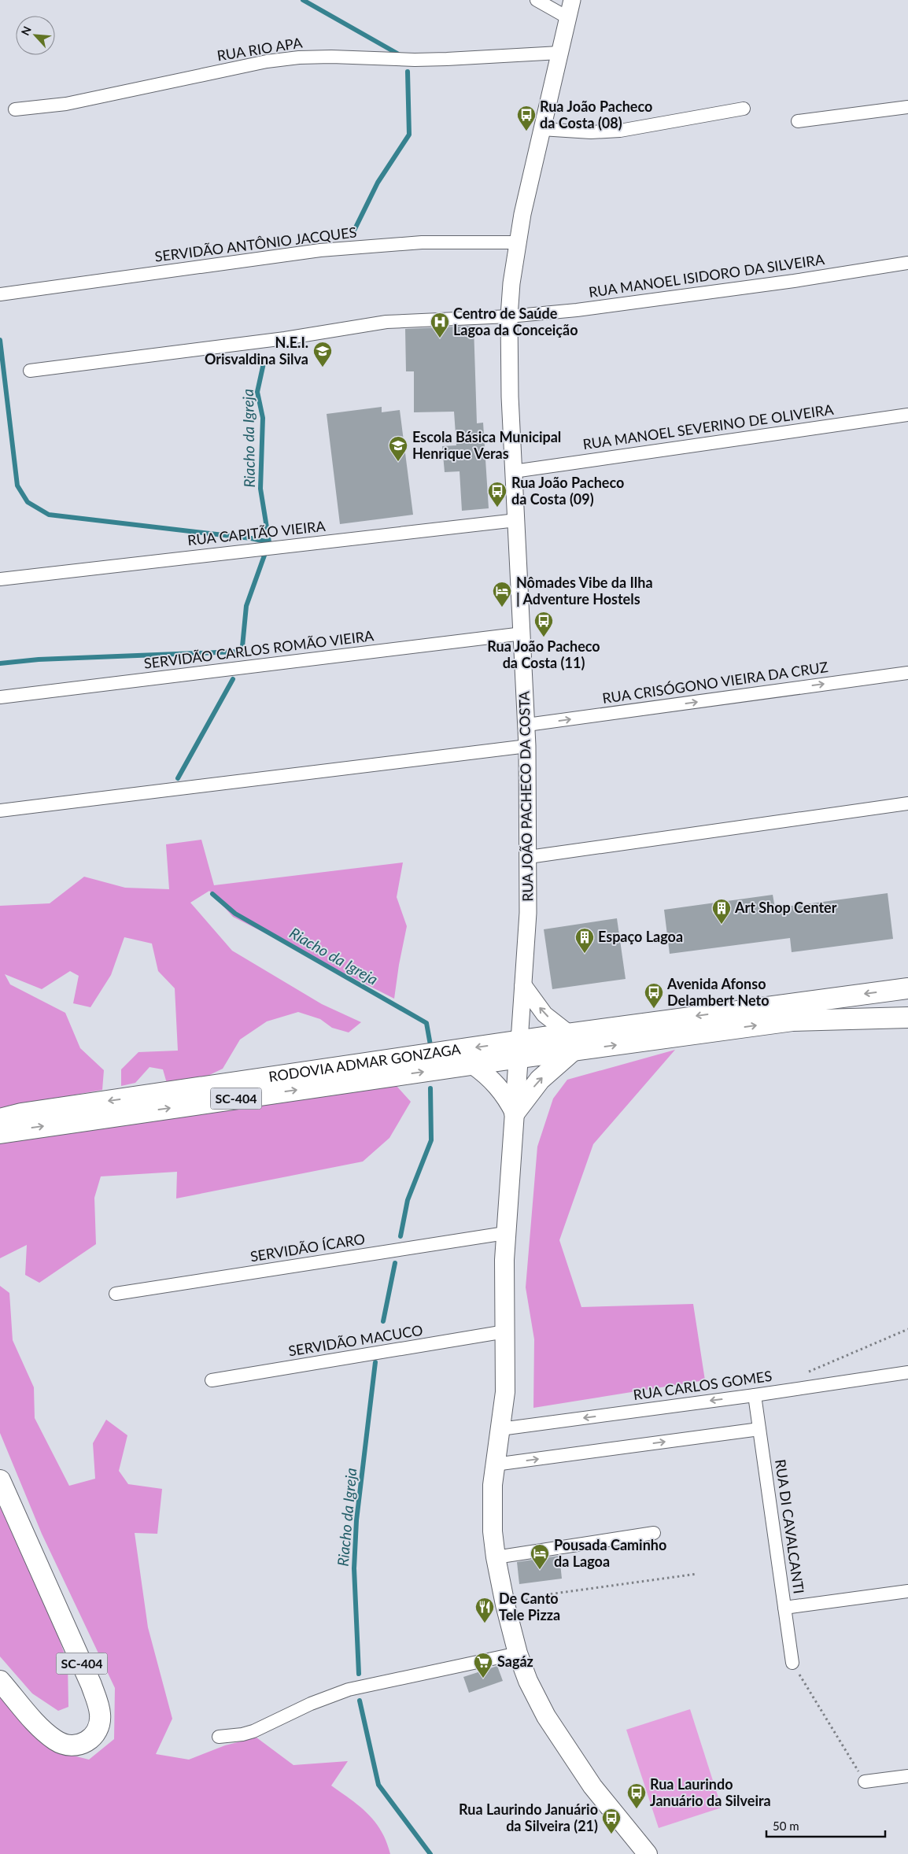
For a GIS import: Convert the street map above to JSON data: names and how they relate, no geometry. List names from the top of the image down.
{
  "streets": {
    "main road": ["RODOVIA ADMAR GONZAGA", "SC-404"],
    "street": [
      "RUA RIO APA",
      "SERVIDÃO ANTÔNIO JACQUES",
      "RUA MANOEL ISIDORO DA SILVEIRA",
      "RUA MANOEL SEVERINO DE OLIVEIRA",
      "RUA CAPITÃO VIEIRA",
      "SERVIDÃO CARLOS ROMÃO VIEIRA",
      "RUA CRISÓGONO VIEIRA DA CRUZ",
      "RUA JOÃO PACHECO DA COSTA",
      "SERVIDÃO ÍCARO",
      "SERVIDÃO MACUCO",
      "RUA CARLOS GOMES",
      "RUA DI CAVALCANTI"
    ]
  },
  "crossings": [
    ["RUA RIO APA", "RUA JOÃO PACHECO DA COSTA"],
    ["SERVIDÃO ANTÔNIO JACQUES", "RUA JOÃO PACHECO DA COSTA"],
    ["RUA MANOEL ISIDORO DA SILVEIRA", "RUA JOÃO PACHECO DA COSTA"],
    ["RUA MANOEL SEVERINO DE OLIVEIRA", "RUA JOÃO PACHECO DA COSTA"],
    ["RUA CAPITÃO VIEIRA", "RUA JOÃO PACHECO DA COSTA"],
    ["SERVIDÃO CARLOS ROMÃO VIEIRA", "RUA JOÃO PACHECO DA COSTA"],
    ["RUA CRISÓGONO VIEIRA DA CRUZ", "RUA JOÃO PACHECO DA COSTA"],
    ["RUA JOÃO PACHECO DA COSTA", "RODOVIA ADMAR GONZAGA"],
    ["RUA CARLOS GOMES", "RUA DI CAVALCANTI"]
  ],
  "one_way": ["RUA CRISÓGONO VIEIRA DA CRUZ"],
  "water": ["Riacho da Igreja"],
  "places": {
    "bus stop": [
      "Rua João Pacheco da Costa (08)",
      "Rua João Pacheco da Costa (09)",
      "Rua João Pacheco da Costa (11)",
      "Avenida Afonso Delambert Neto",
      "Rua Laurindo Januário da Silveira",
      "Rua Laurindo Januário da Silveira (21)"
    ],
    "hospital": ["Centro de Saúde Lagoa da Conceição"],
    "school or university": ["N.E.I. Orisvaldina Silva", "Escola Básica Municipal Henrique Veras"],
    "hotel": ["Nômades Vibe da Ilha | Adventure Hostels", "Pousada Caminho da Lagoa"],
    "building": ["Art Shop Center", "Espaço Lagoa"],
    "restaurant": ["De Canto Tele Pizza"],
    "supermarket": ["Sagáz"]
  },
  "scale_bar": "50 m",
  "north": "top left"
}
